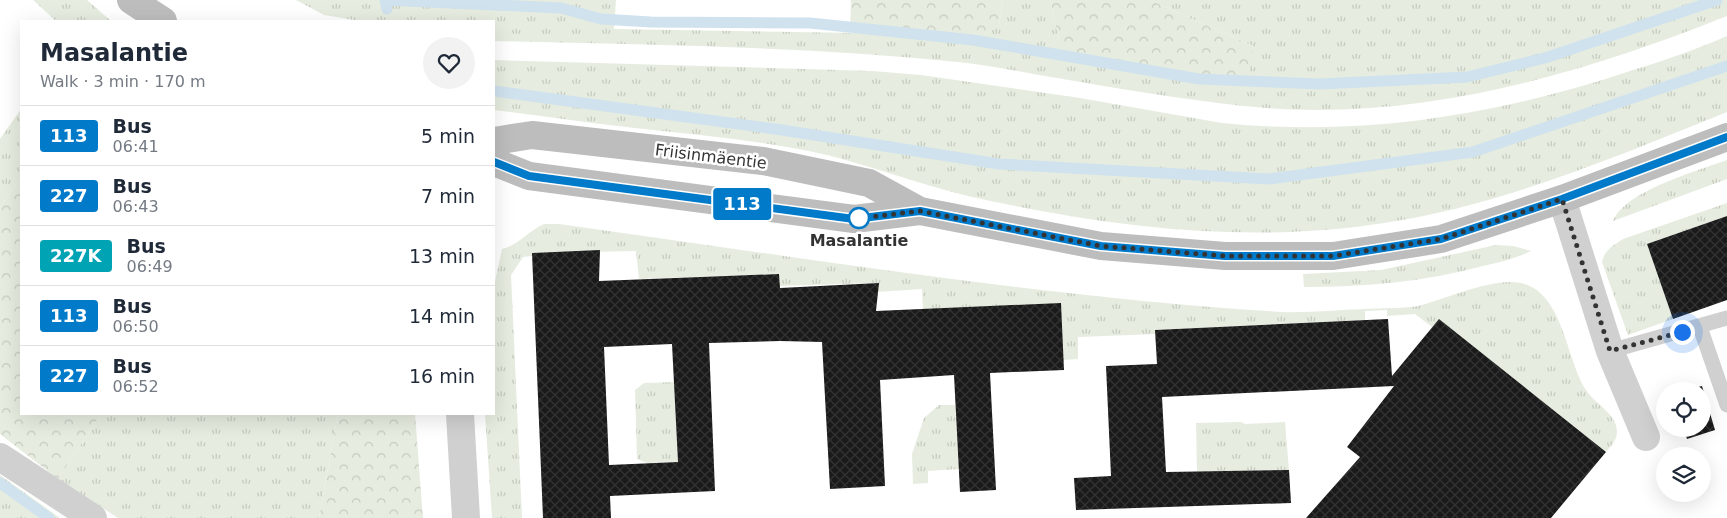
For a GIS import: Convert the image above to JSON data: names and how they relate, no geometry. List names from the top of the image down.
{
  "streets": {
    "main road": ["Friisinmäentie"]
  },
  "places": ["Masalantie"],
  "lines": ["bus line 113"],
  "page": {
    "on_map": "113",
    "heading": ["Masalantie", "Walk · 3 min · 170 m"],
    "list": [
      {
        "mark": "113",
        "name": "Bus",
        "note": "06:41",
        "value": "5 min"
      },
      {
        "mark": "227",
        "name": "Bus",
        "note": "06:43",
        "value": "7 min"
      },
      {
        "mark": "227K",
        "name": "Bus",
        "note": "06:49",
        "value": "13 min"
      },
      {
        "mark": "113",
        "name": "Bus",
        "note": "06:50",
        "value": "14 min"
      },
      {
        "mark": "227",
        "name": "Bus",
        "note": "06:52",
        "value": "16 min"
      }
    ]
  }
}
